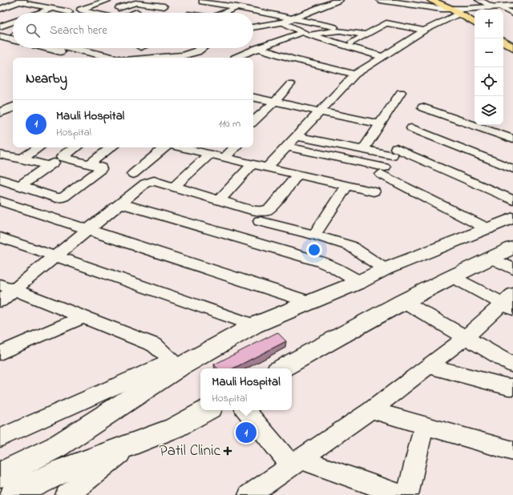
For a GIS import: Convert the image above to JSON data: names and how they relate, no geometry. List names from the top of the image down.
{
  "places": {
    "health": ["Patil Clinic"]
  },
  "page": {
    "map_buttons": ["+", "−"],
    "search": "Search here",
    "heading": "Nearby",
    "list": [
      {
        "mark": "1",
        "name": "Mauli Hospital",
        "note": "Hospital",
        "value": "110 m"
      }
    ],
    "popup": ["Mauli Hospital", "Hospital"],
    "pins": "1"
  }
}
